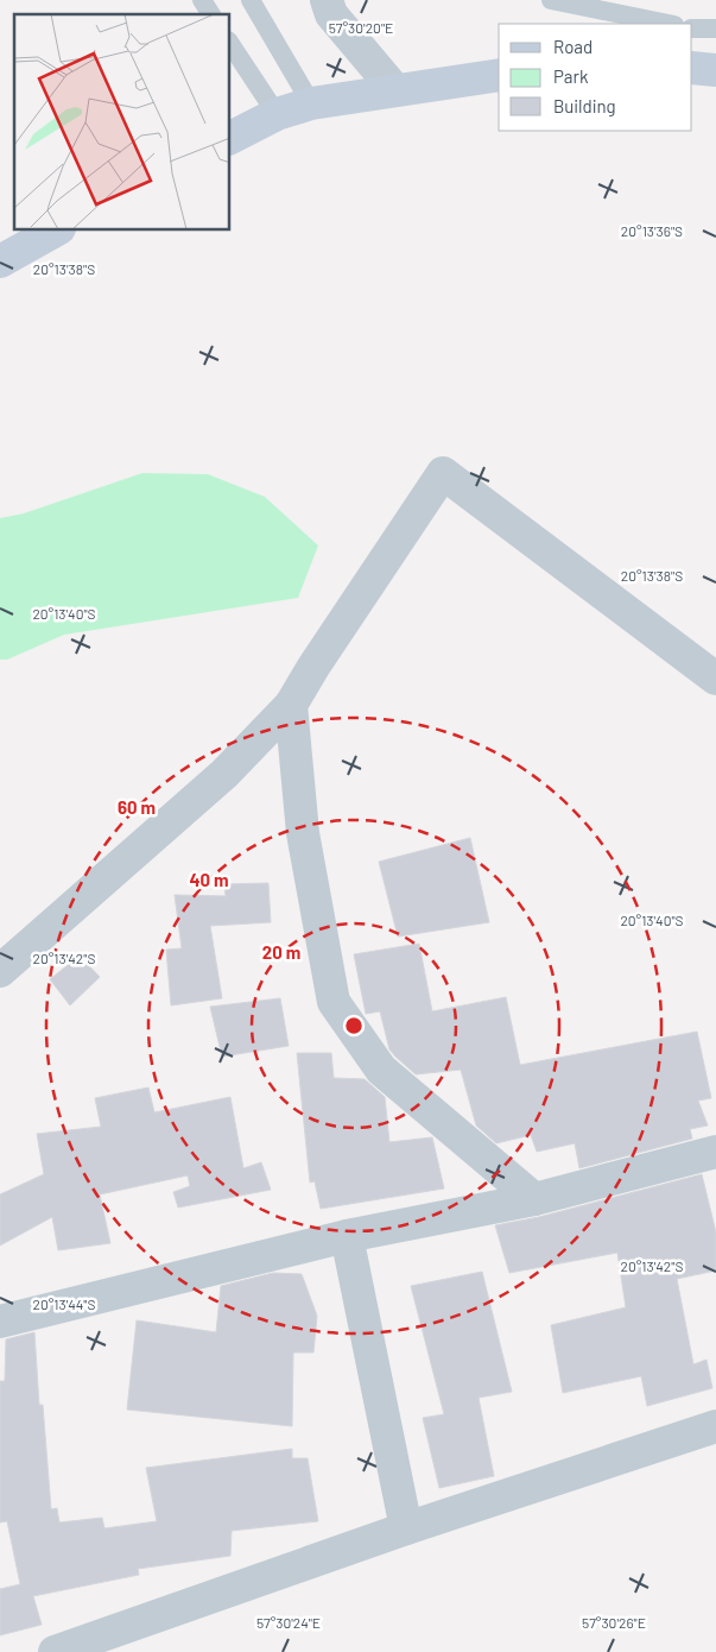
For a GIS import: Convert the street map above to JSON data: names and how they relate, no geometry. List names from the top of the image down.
{
  "legend": ["Road", "Park", "Building"],
  "coordinates": [
    "57°30'20\"E",
    "20°13'36\"S",
    "20°13'38\"S",
    "20°13'40\"S",
    "20°13'42\"S",
    "20°13'44\"S",
    "57°30'24\"E",
    "57°30'26\"E"
  ],
  "rings": ["60 m", "40 m", "20 m"]
}
